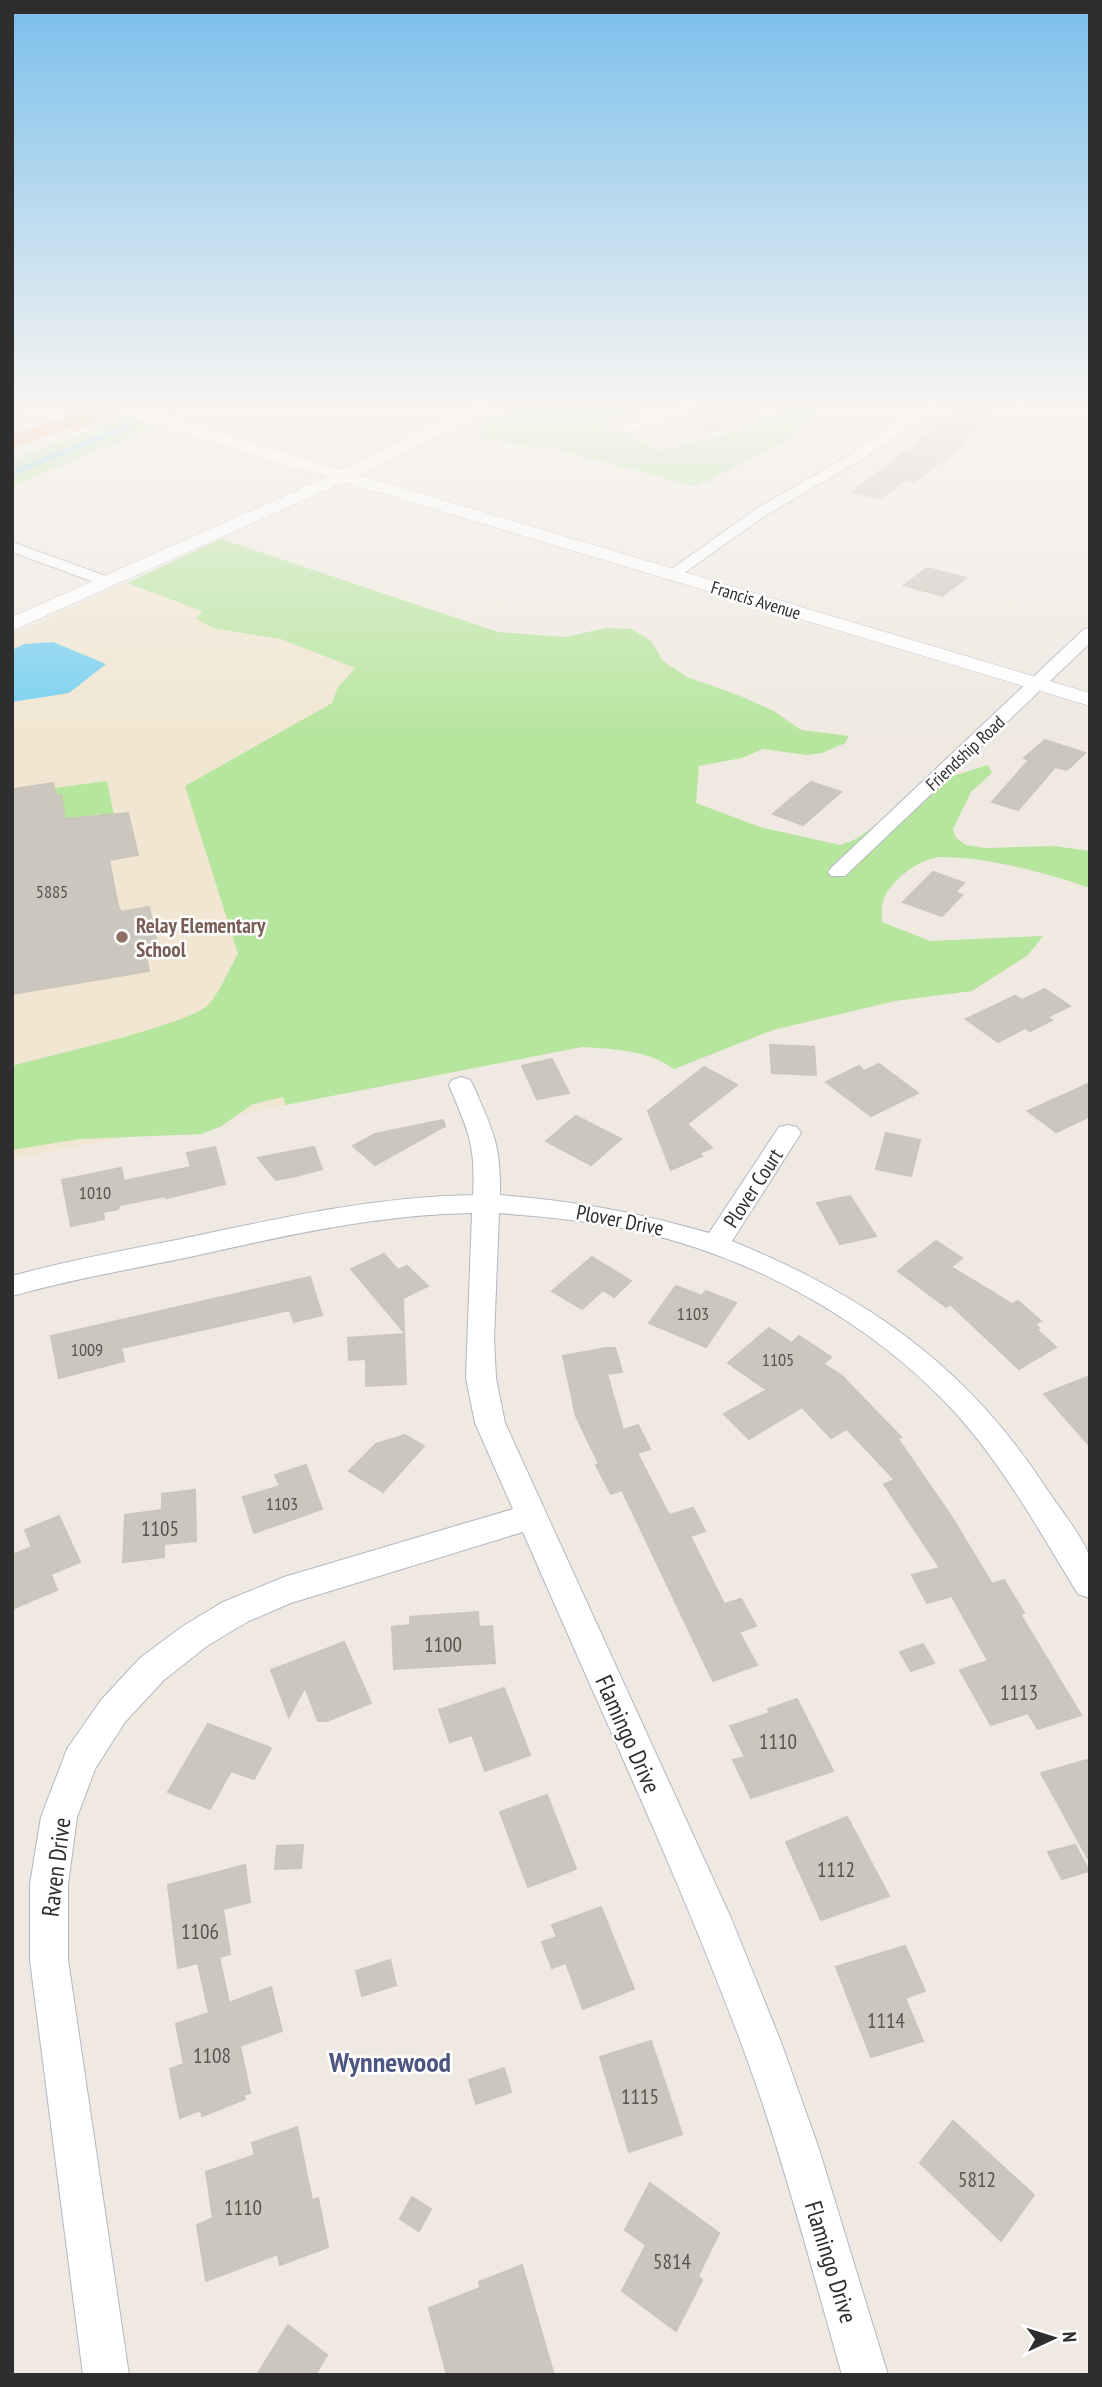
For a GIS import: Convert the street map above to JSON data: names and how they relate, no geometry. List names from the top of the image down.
{
  "streets": {
    "street": [
      "Francis Avenue",
      "Friendship Road",
      "Plover Court",
      "Plover Drive",
      "Flamingo Drive",
      "Raven Drive"
    ]
  },
  "crossings": [
    ["Francis Avenue", "Friendship Road"],
    ["Plover Court", "Plover Drive"],
    ["Plover Drive", "Flamingo Drive"],
    ["Flamingo Drive", "Raven Drive"]
  ],
  "districts": ["Wynnewood"],
  "places": ["Relay Elementary School"],
  "house_numbers": [
    "5885",
    "1010",
    "1103",
    "1009",
    "1105",
    "1103",
    "1105",
    "1100",
    "1113",
    "1110",
    "1112",
    "1106",
    "1114",
    "1108",
    "1115",
    "5812",
    "1110",
    "5814"
  ],
  "north": "right"
}
